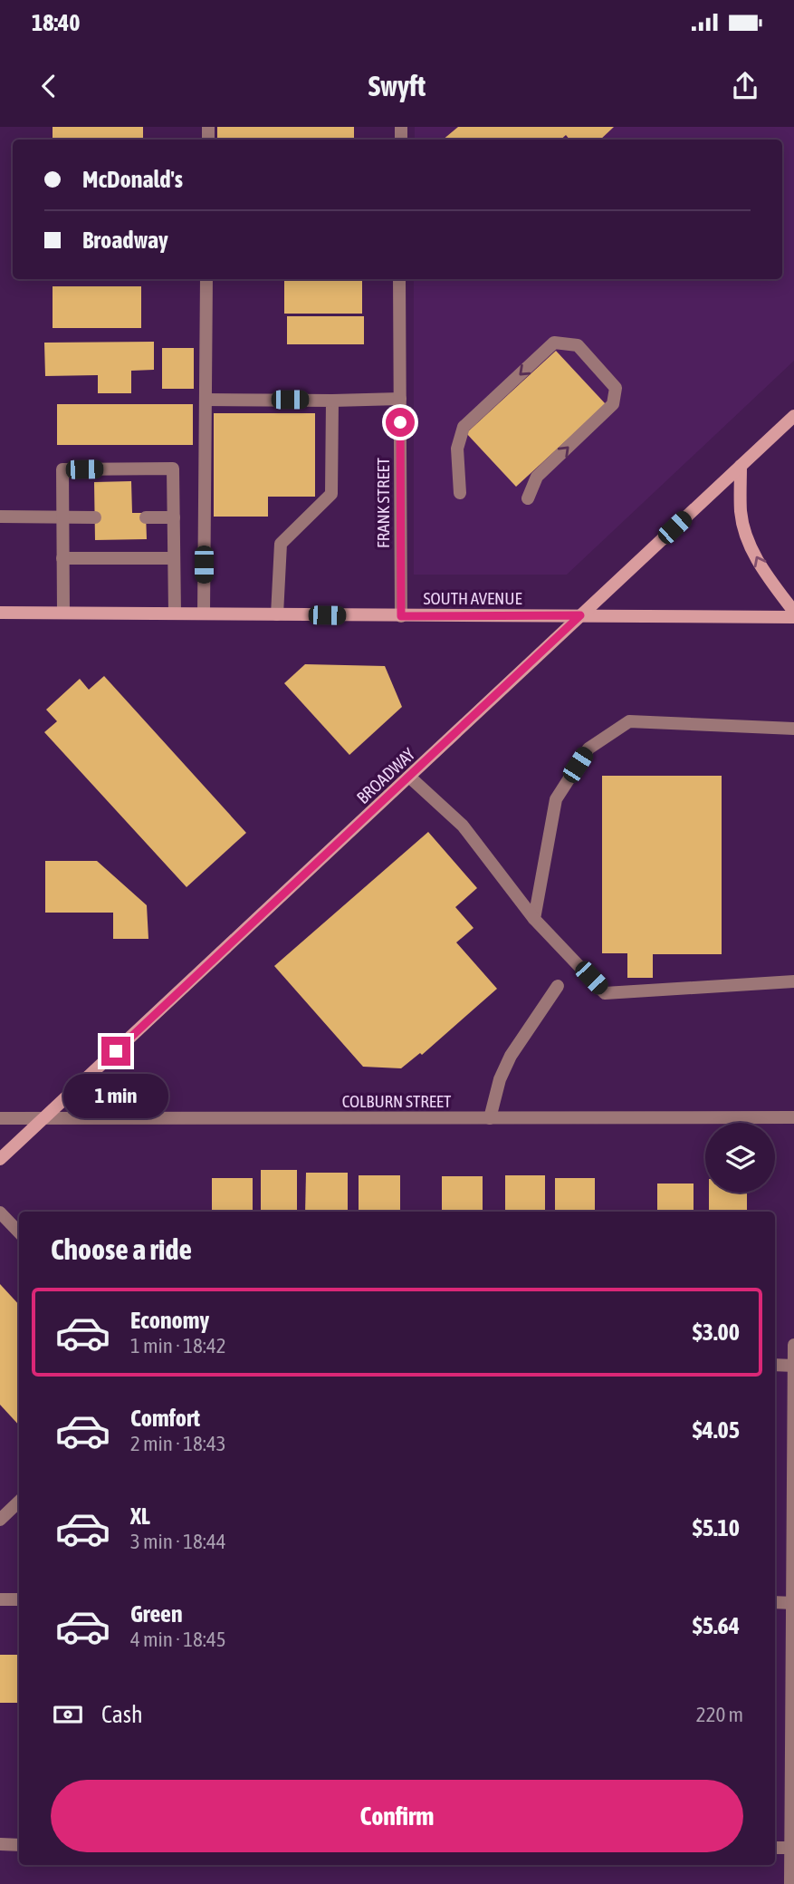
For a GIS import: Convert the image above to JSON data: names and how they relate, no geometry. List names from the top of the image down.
{
  "streets": {
    "street": [
      "FRANK STREET",
      "SOUTH AVENUE",
      "BROADWAY",
      "COLBURN STREET"
    ]
  },
  "crossings": [
    ["FRANK STREET", "SOUTH AVENUE"],
    ["SOUTH AVENUE", "BROADWAY"],
    ["BROADWAY", "COLBURN STREET"]
  ],
  "page": {
    "status": "18:40",
    "header": "Swyft",
    "banner": ["McDonald's", "Broadway"],
    "bubble": "1 min",
    "heading": "Choose a ride",
    "list": [
      {
        "name": "Economy",
        "note": "1 min · 18:42",
        "value": "$3.00"
      },
      {
        "name": "Comfort",
        "note": "2 min · 18:43",
        "value": "$4.05"
      },
      {
        "name": "XL",
        "note": "3 min · 18:44",
        "value": "$5.10"
      },
      {
        "name": "Green",
        "note": "4 min · 18:45",
        "value": "$5.64"
      }
    ],
    "pay": ["Cash", "220 m"],
    "buttons": "Confirm"
  }
}
